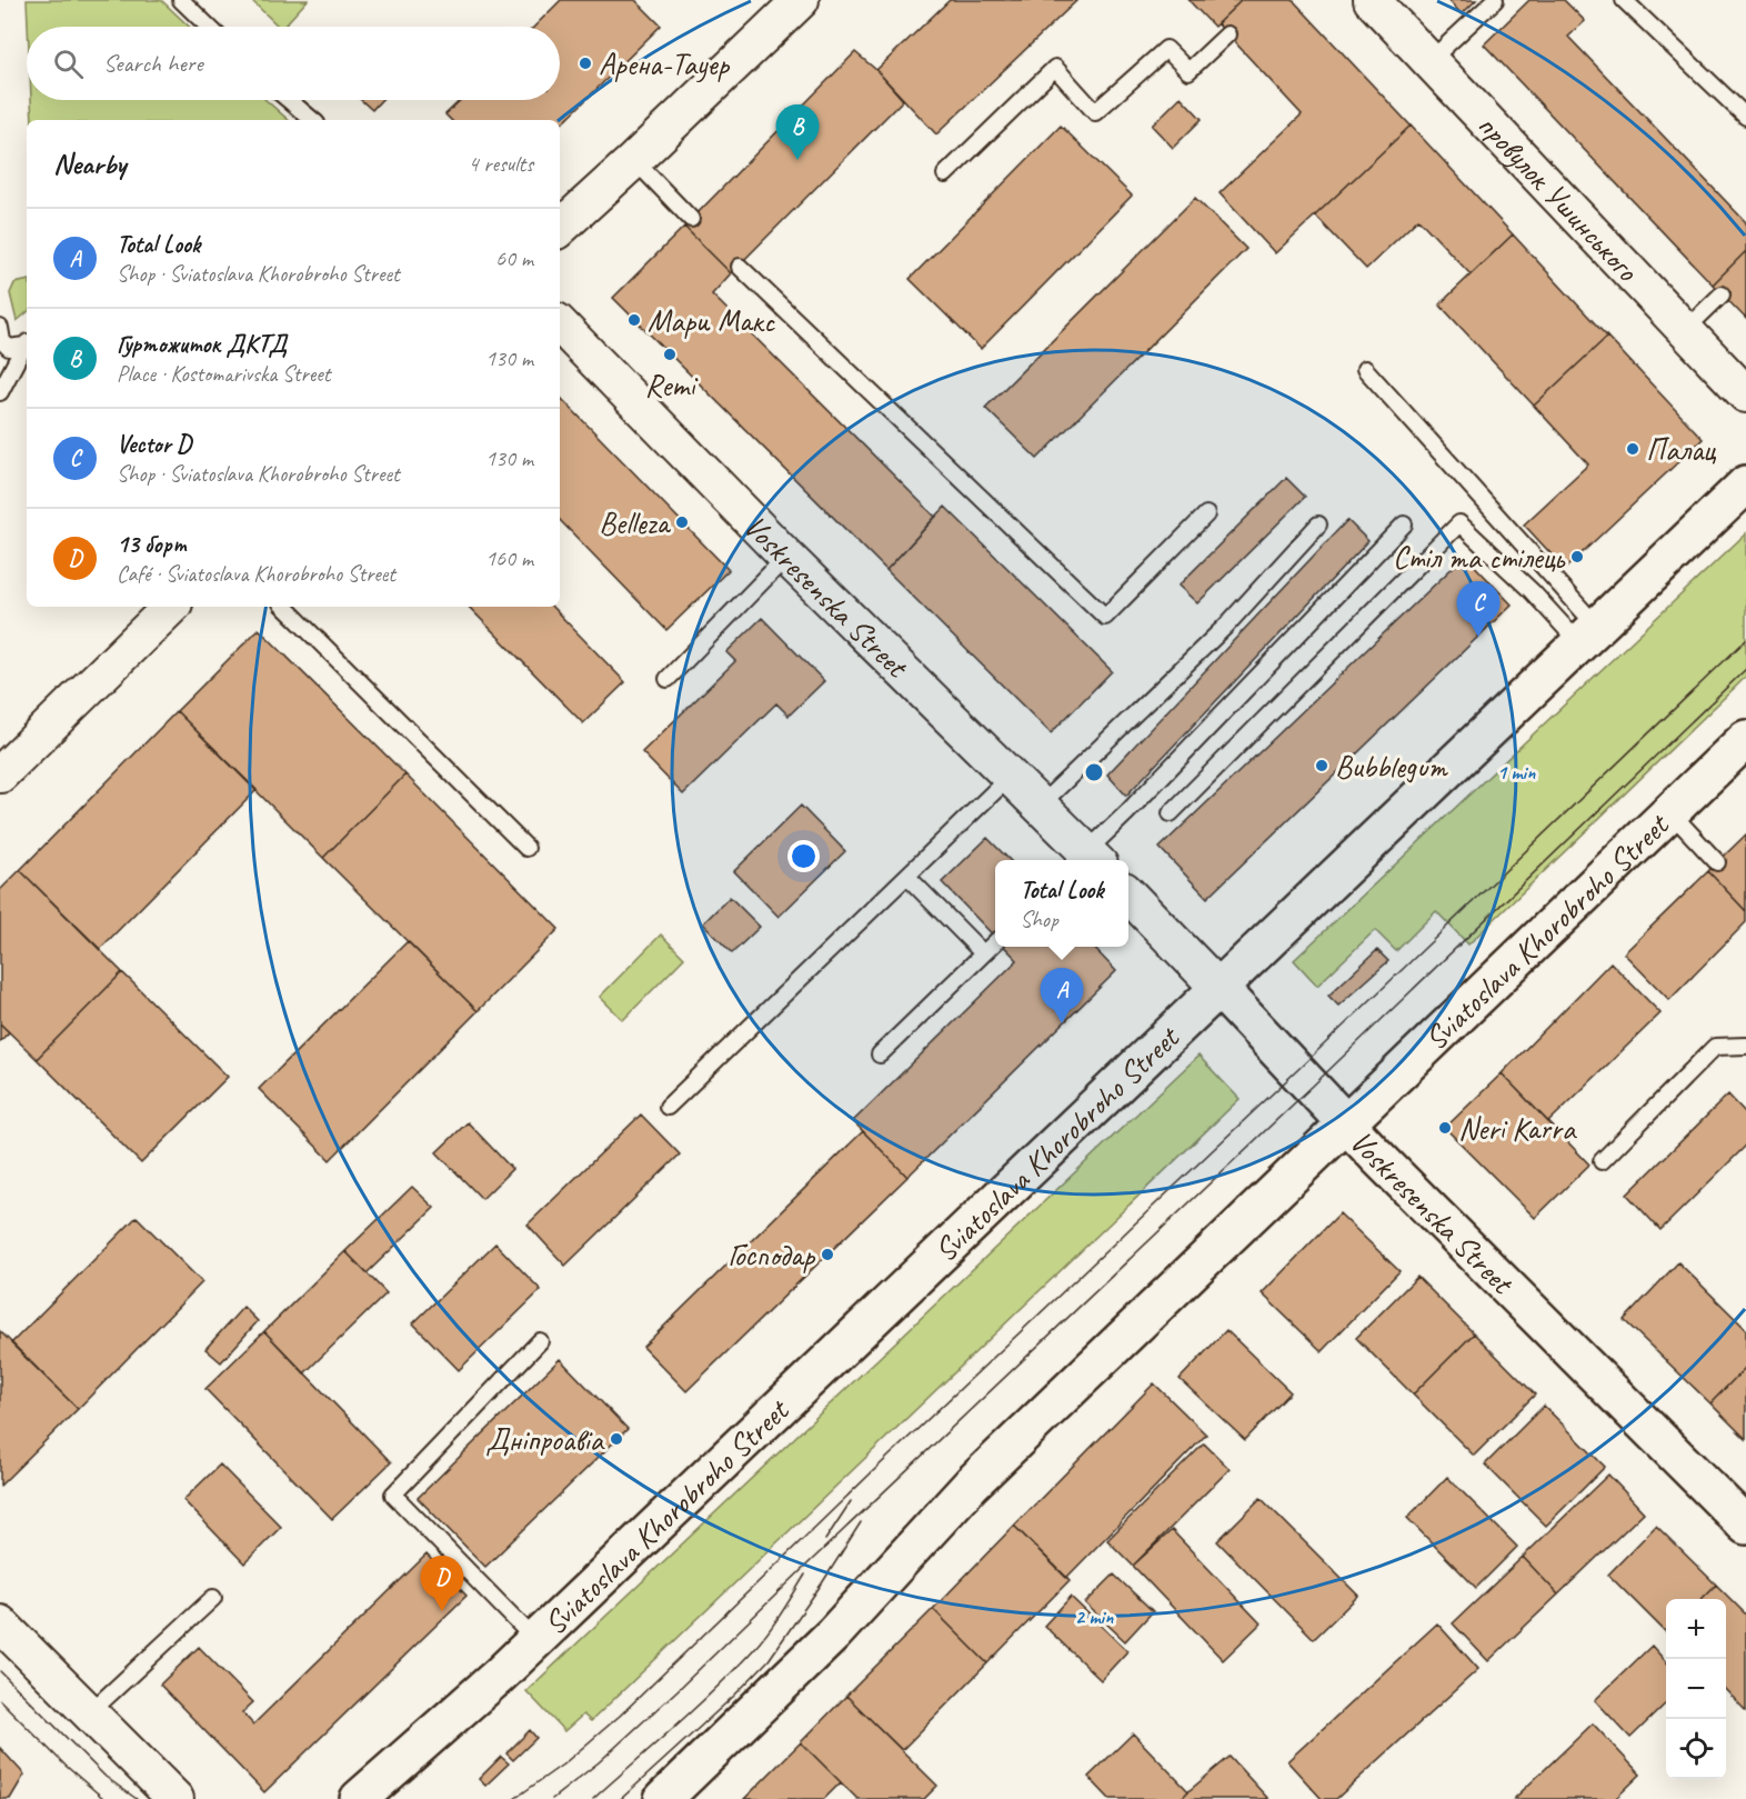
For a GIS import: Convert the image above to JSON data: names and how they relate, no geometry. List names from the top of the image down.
{
  "streets": {
    "main road": ["Voskresenska Street", "Sviatoslava Khorobroho Street"],
    "street": ["провулок Ушинського"]
  },
  "crossings": [
    ["Voskresenska Street", "Sviatoslava Khorobroho Street"]
  ],
  "places": [
    "Арена-Тауер",
    "Мари Макс",
    "Remi",
    "Палац",
    "Belleza",
    "Стіл та стілець",
    "Bubblegum",
    "Neri Karra",
    "Господар",
    "Дніпроавіа"
  ],
  "page": {
    "search": "Search here",
    "pins": [
      "B",
      "C",
      "A",
      "D"
    ],
    "heading": ["Nearby", "4 results"],
    "list": [
      {
        "mark": "A",
        "name": "Total Look",
        "note": "Shop · Sviatoslava Khorobroho Street",
        "value": "60 m"
      },
      {
        "mark": "B",
        "name": "Гуртожиток ДКТД",
        "note": "Place · Kostomarivska Street",
        "value": "130 m"
      },
      {
        "mark": "C",
        "name": "Vector D",
        "note": "Shop · Sviatoslava Khorobroho Street",
        "value": "130 m"
      },
      {
        "mark": "D",
        "name": "13 борт",
        "note": "Café · Sviatoslava Khorobroho Street",
        "value": "160 m"
      }
    ],
    "popup": ["Total Look", "Shop"],
    "map_buttons": ["+", "−"]
  },
  "rings": ["1 min", "2 min"]
}
